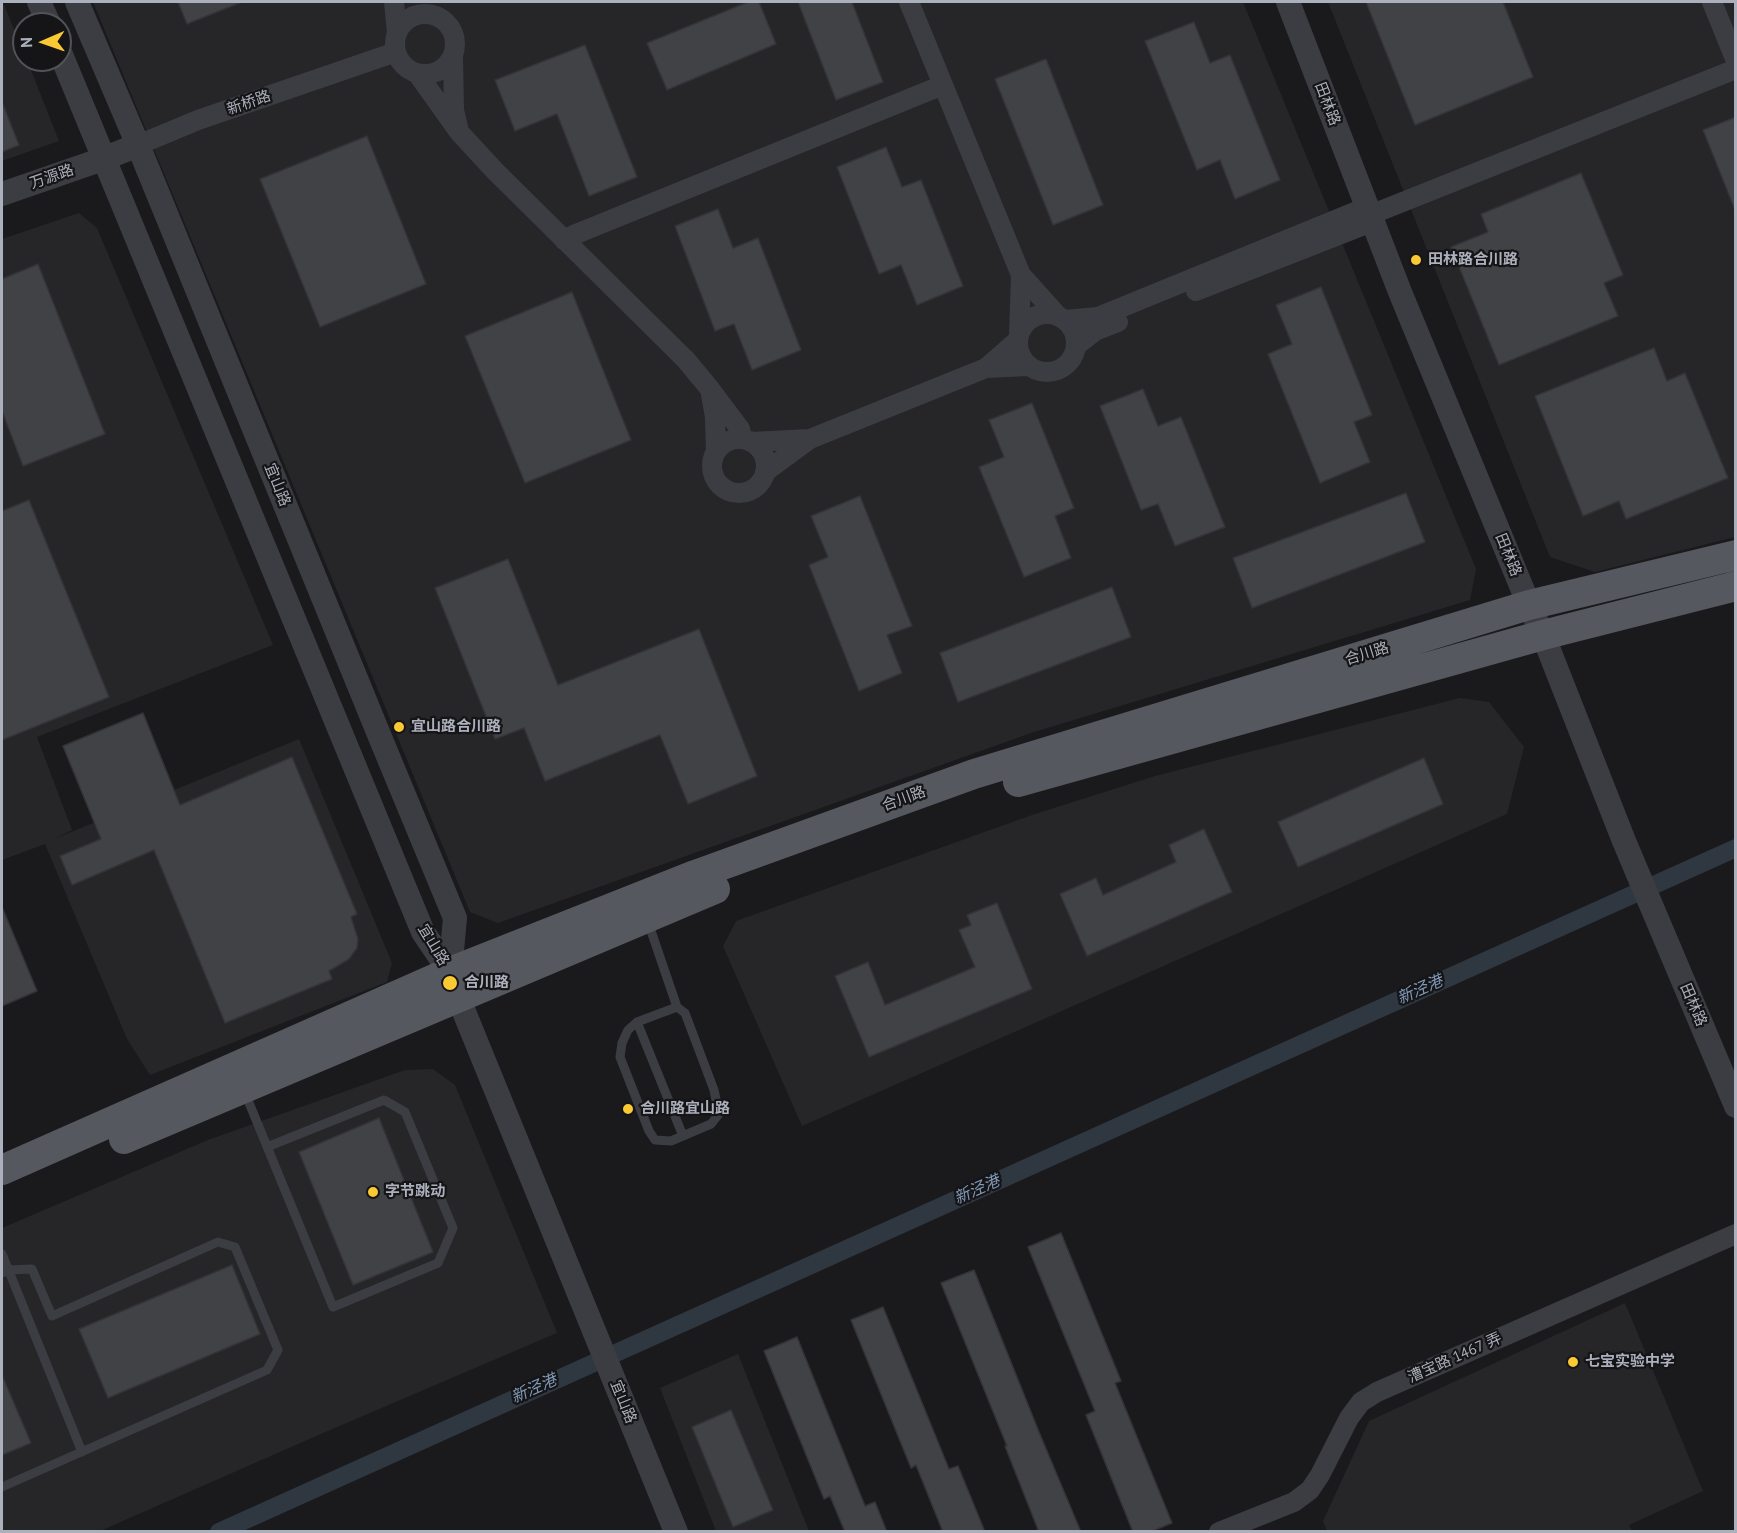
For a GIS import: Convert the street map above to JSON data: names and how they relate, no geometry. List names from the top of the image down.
{
  "streets": {
    "main road": ["合川路"],
    "street": [
      "新桥路",
      "田林路",
      "万源路",
      "宜山路",
      "漕宝路 1467 弄"
    ]
  },
  "crossings": [
    ["新桥路", "万源路"],
    ["新桥路", "宜山路"],
    ["田林路", "合川路"],
    ["万源路", "宜山路"],
    ["宜山路", "合川路"]
  ],
  "water": ["新泾港"],
  "places": [
    "田林路合川路",
    "宜山路合川路",
    "合川路",
    "合川路宜山路",
    "字节跳动",
    "七宝实验中学"
  ],
  "north": "left"
}
